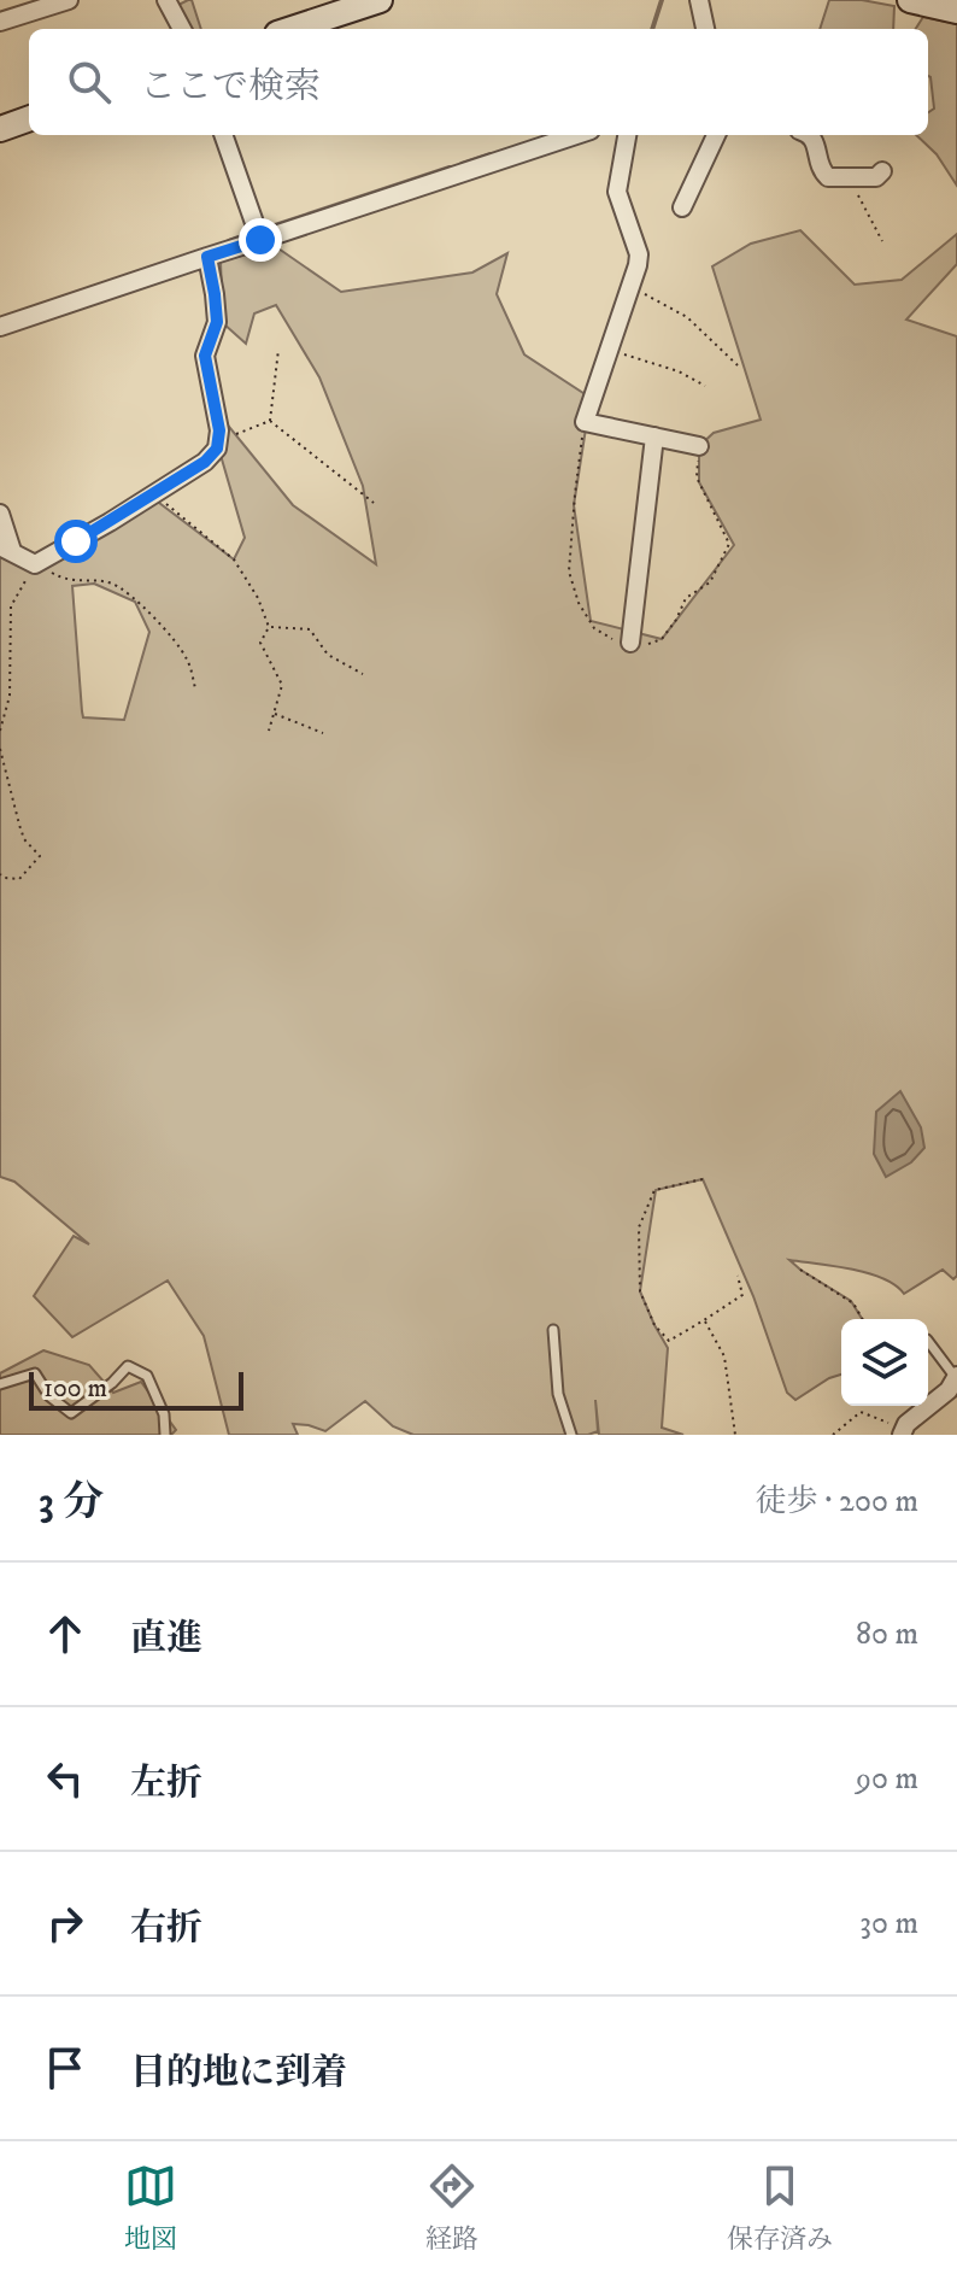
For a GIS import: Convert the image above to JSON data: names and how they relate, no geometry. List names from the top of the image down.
{
  "scale_bar": "100 m",
  "page": {
    "search": "ここで検索",
    "scale": "100 m",
    "heading": ["3 分", "徒歩 · 200 m"],
    "list": [
      ["直進", "80 m"],
      ["左折", "90 m"],
      ["右折", "30 m"],
      "目的地に到着"
    ],
    "nav": ["地図", "経路", "保存済み"]
  }
}
